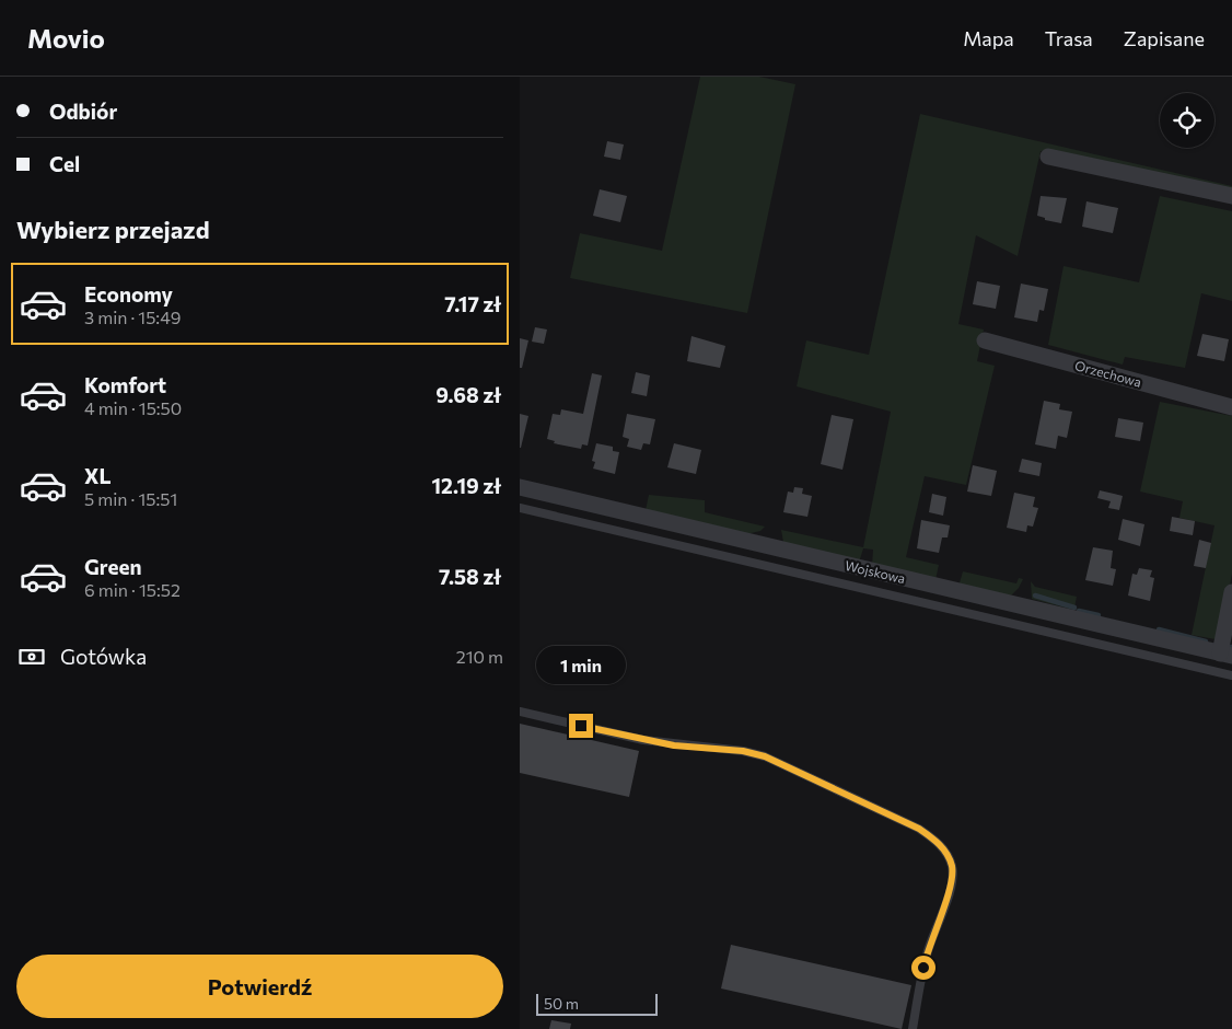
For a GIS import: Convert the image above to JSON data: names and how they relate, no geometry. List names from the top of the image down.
{
  "streets": {
    "street": ["Orzechowa", "Wojskowa"]
  },
  "scale_bar": "50 m",
  "page": {
    "header": "Movio",
    "nav": ["Mapa", "Trasa", "Zapisane"],
    "banner": ["Odbiór", "Cel"],
    "heading": "Wybierz przejazd",
    "list": [
      {
        "name": "Economy",
        "note": "3 min · 15:49",
        "value": "7.17 zł"
      },
      {
        "name": "Komfort",
        "note": "4 min · 15:50",
        "value": "9.68 zł"
      },
      {
        "name": "XL",
        "note": "5 min · 15:51",
        "value": "12.19 zł"
      },
      {
        "name": "Green",
        "note": "6 min · 15:52",
        "value": "7.58 zł"
      }
    ],
    "pay": ["Gotówka", "210 m"],
    "bubble": "1 min",
    "buttons": "Potwierdź",
    "scale": "50 m"
  }
}
